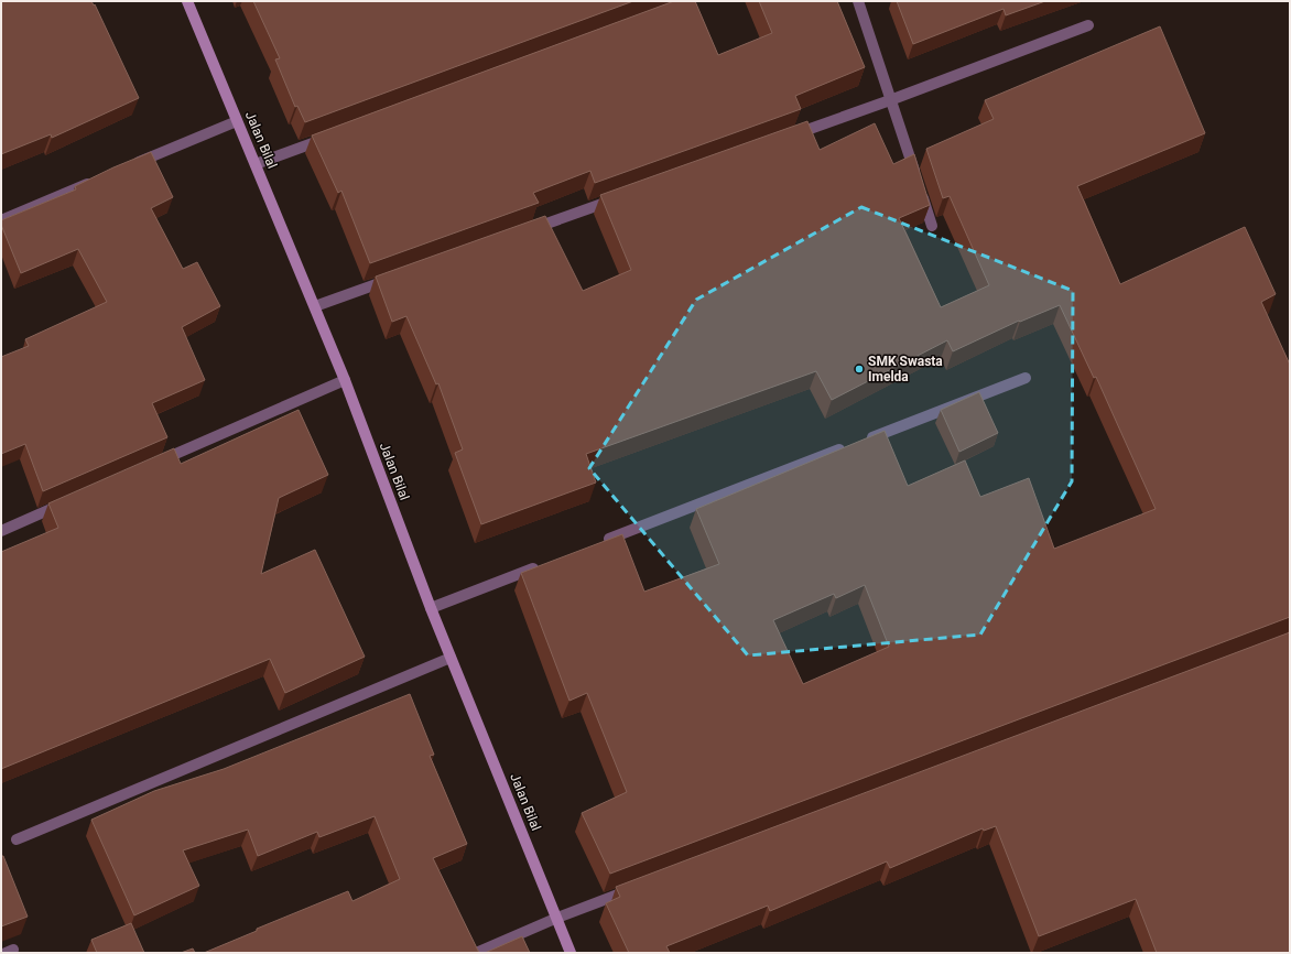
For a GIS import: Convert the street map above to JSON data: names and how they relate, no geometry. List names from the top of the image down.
{
  "streets": {
    "main road": ["Jalan Bilal"]
  },
  "places": ["SMK Swasta Imelda"]
}
